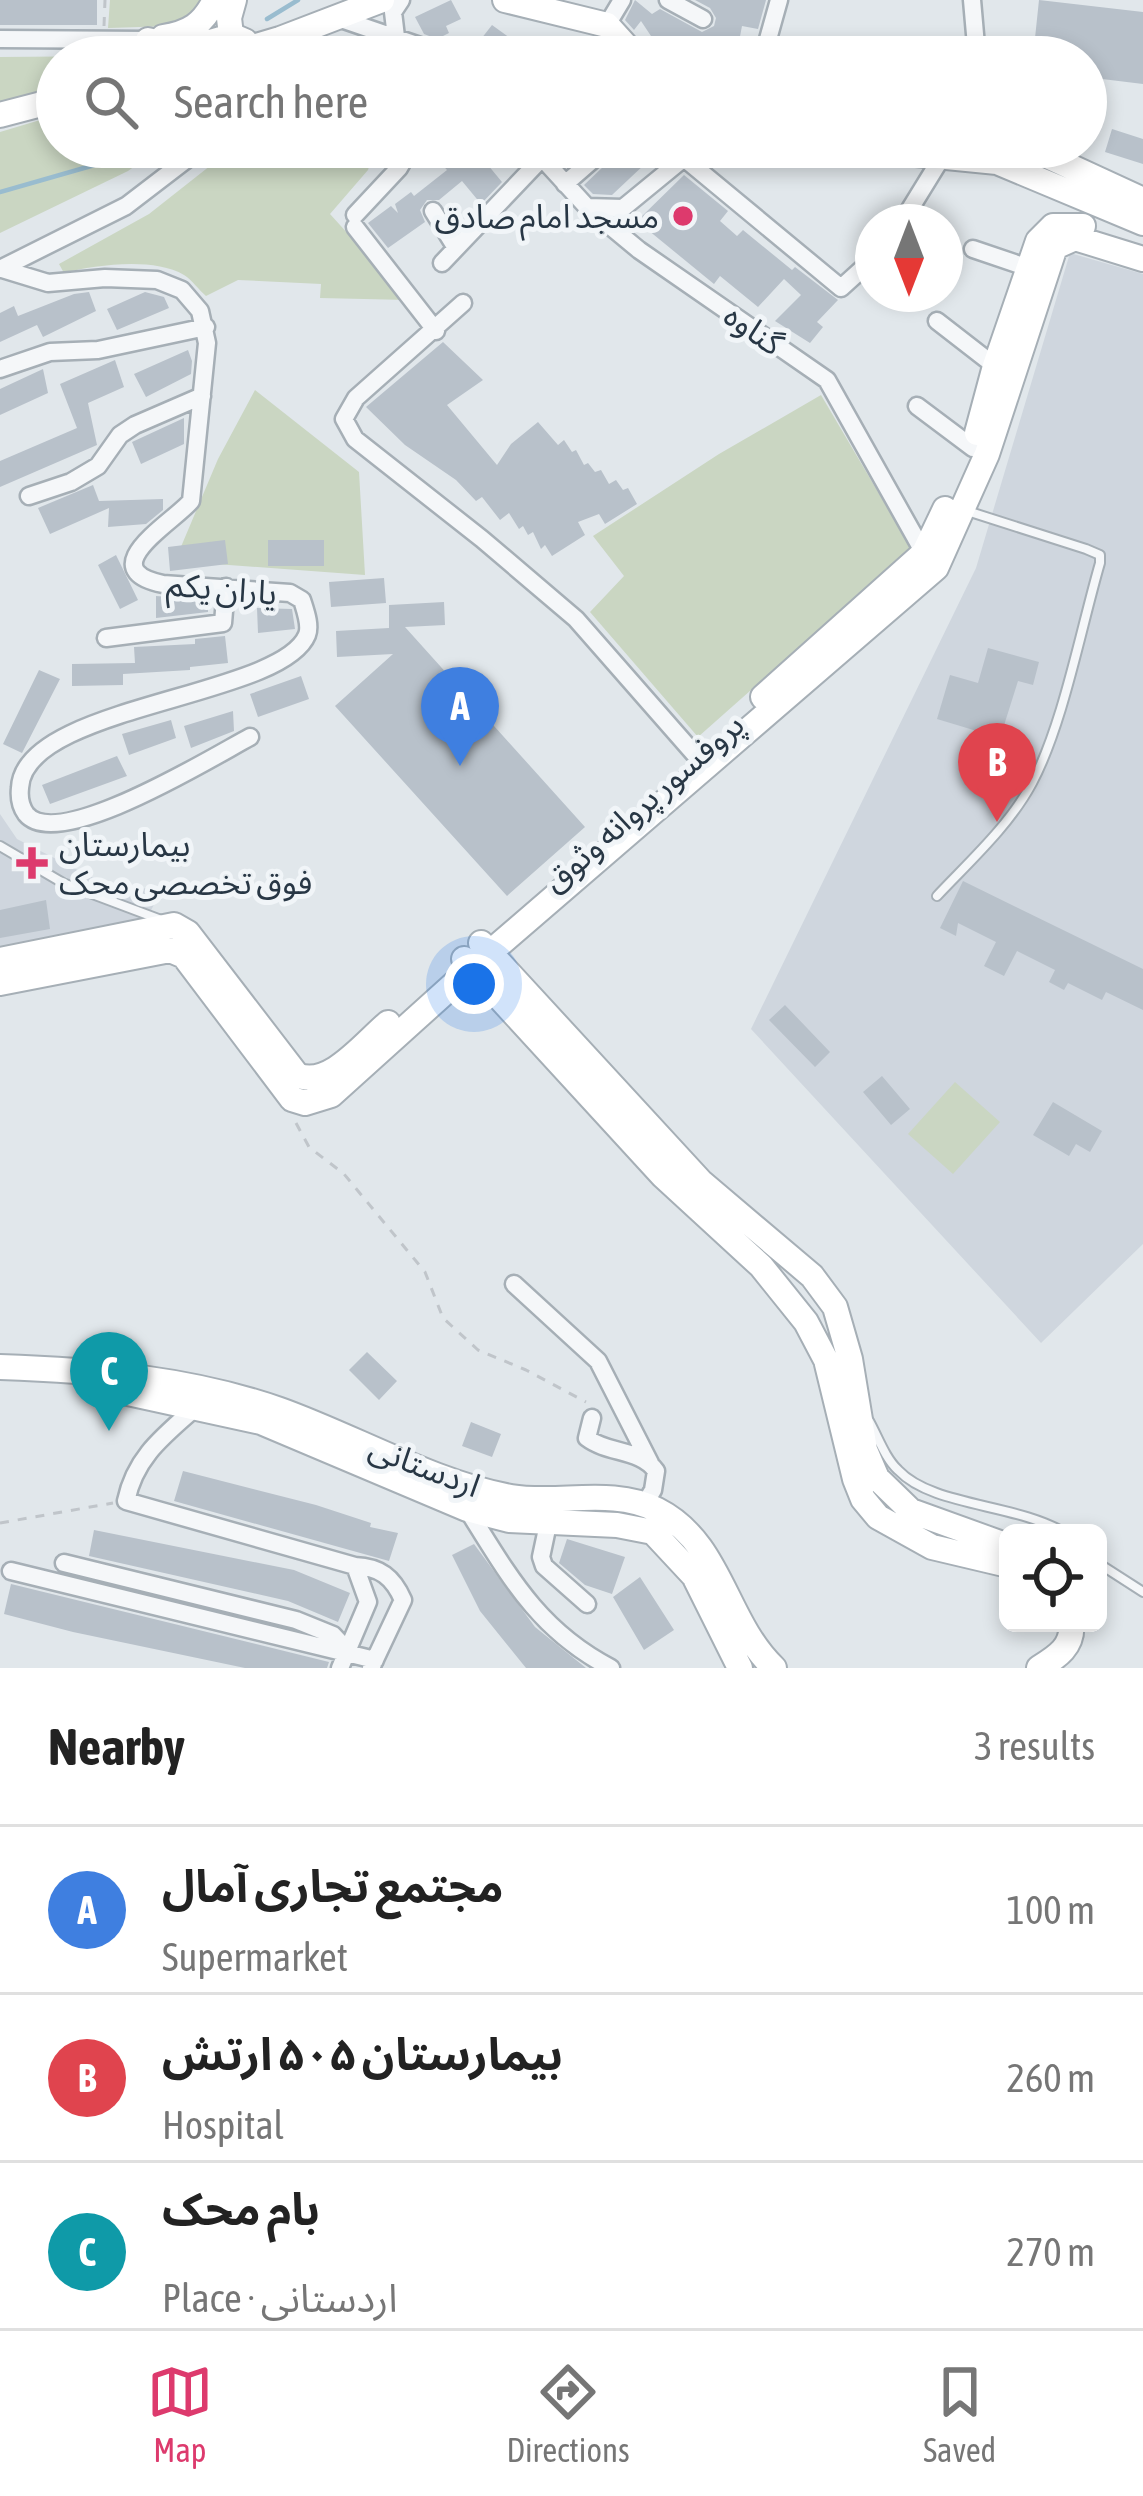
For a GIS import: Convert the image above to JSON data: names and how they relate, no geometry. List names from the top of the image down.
{
  "streets": {
    "main road": ["پروفسور پروانه وثوق", "اردستانی"],
    "street": ["گناوه", "یاران یکم"]
  },
  "crossings": [
    ["گناوه", "پروفسور پروانه وثوق"]
  ],
  "places": {
    "other": ["مسجد امام صادق"],
    "health": ["بیمارستان فوق تخصصی محک"]
  },
  "north": "bottom",
  "page": {
    "search": "Search here",
    "pins": ["A", "B", "C"],
    "heading": ["Nearby", "3 results"],
    "list": [
      {
        "mark": "A",
        "name": "مجتمع تجاری آمال",
        "note": "Supermarket",
        "value": "100 m"
      },
      {
        "mark": "B",
        "name": "بیمارستان ۵۰۵ ارتش",
        "note": "Hospital",
        "value": "260 m"
      },
      {
        "mark": "C",
        "name": "بام محک",
        "note": "Place · اردستانی",
        "value": "270 m"
      }
    ],
    "nav": ["Map", "Directions", "Saved"]
  }
}
